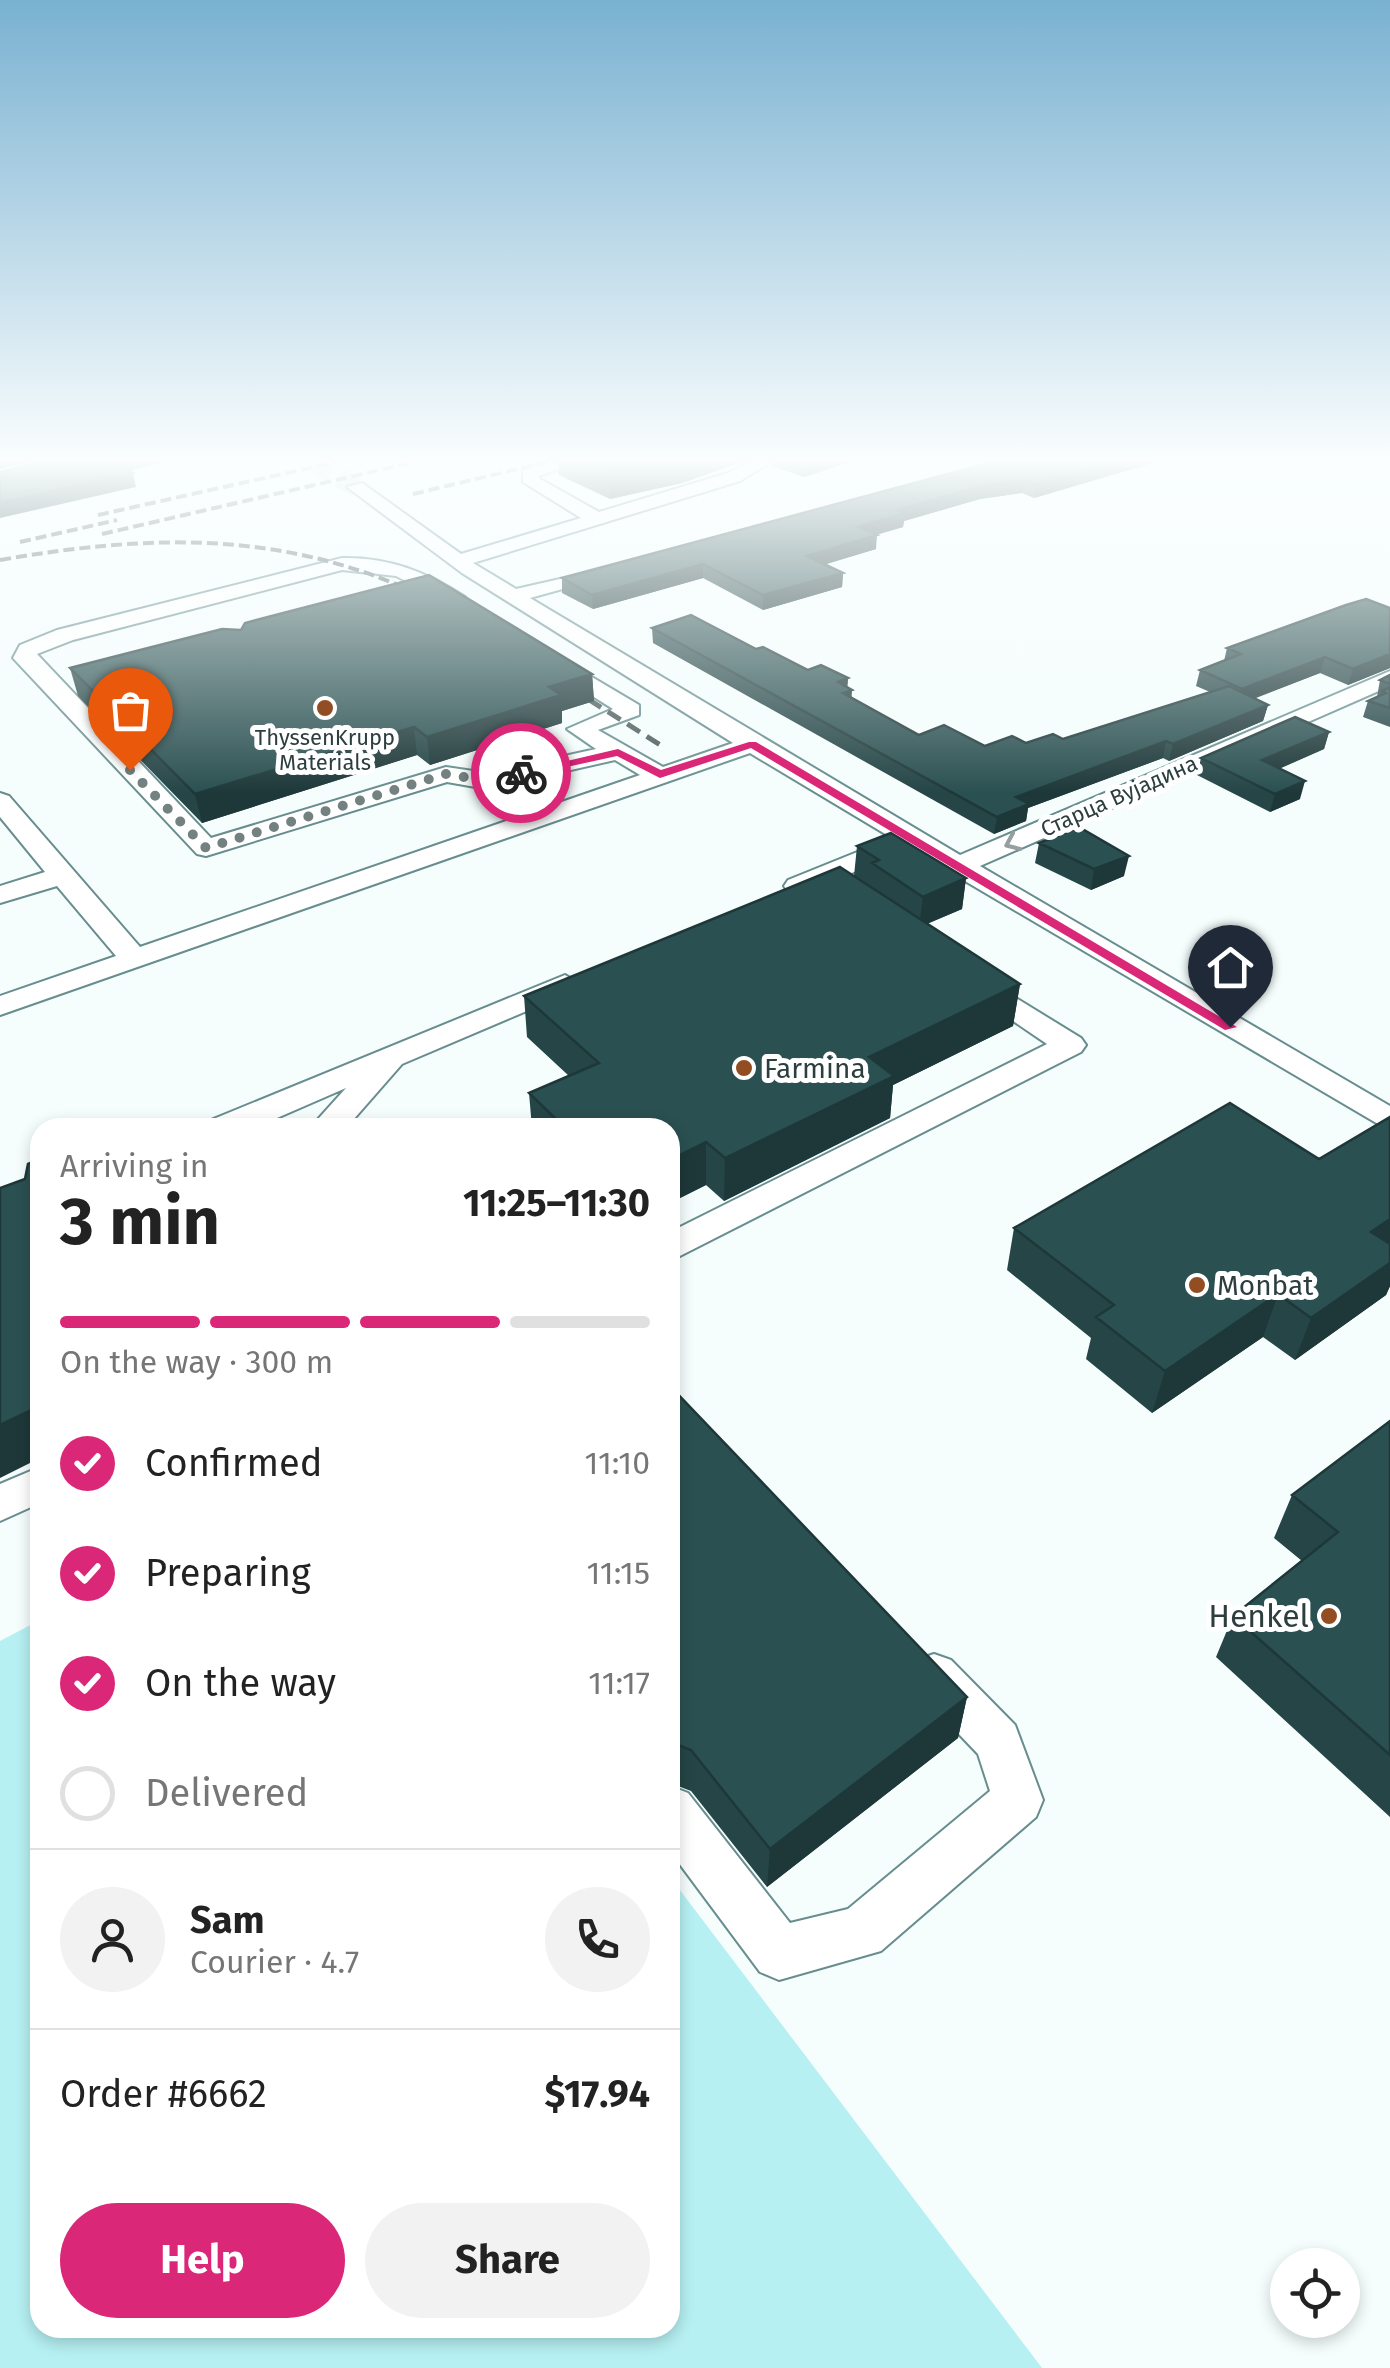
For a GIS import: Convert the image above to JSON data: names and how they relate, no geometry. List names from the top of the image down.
{
  "streets": {
    "street": ["Старца Вујадина"]
  },
  "one_way": ["Старца Вујадина"],
  "places": [
    "ThyssenKrupp Materials",
    "Farmina",
    "Monbat",
    "Henkel"
  ],
  "page": {
    "heading": ["3 min", "Arriving in", "11:25–11:30"],
    "panel": [
      "Sam",
      "Courier · 4.7",
      "Order #6662",
      "$17.94"
    ],
    "bar": "On the way · 300 m",
    "list": [
      ["Confirmed", "11:10"],
      ["Preparing", "11:15"],
      ["On the way", "11:17"],
      "Delivered"
    ],
    "buttons": ["Help", "Share"]
  }
}
